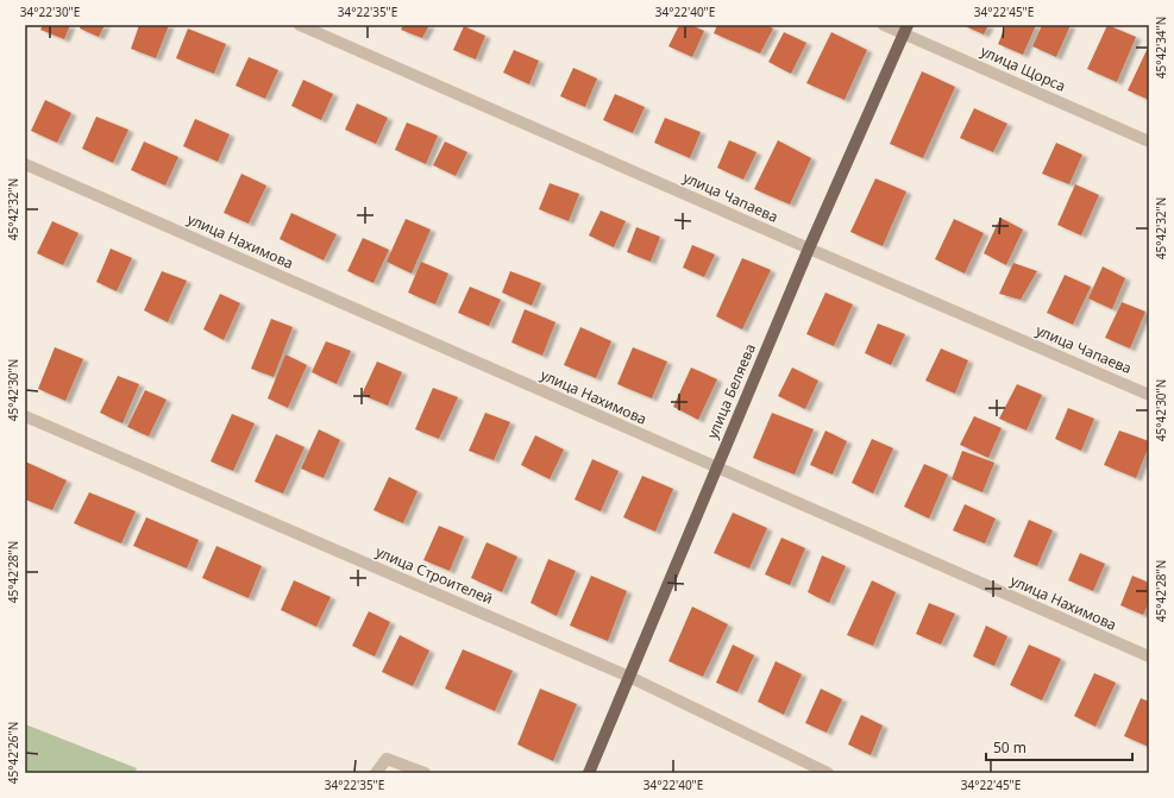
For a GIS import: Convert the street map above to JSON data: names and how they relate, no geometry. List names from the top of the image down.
{
  "streets": {
    "main road": ["улица Беляева"],
    "street": [
      "улица Щорса",
      "улица Чапаева",
      "улица Нахимова",
      "улица Строителей"
    ]
  },
  "crossings": [
    ["улица Щорса", "улица Беляева"],
    ["улица Чапаева", "улица Беляева"],
    ["улица Нахимова", "улица Беляева"],
    ["улица Беляева", "улица Строителей"]
  ],
  "scale_bar": "50 m",
  "coordinates": [
    "34°22'30\"E",
    "34°22'35\"E",
    "34°22'40\"E",
    "34°22'45\"E",
    "45°42'34\"N",
    "45°42'32\"N",
    "45°42'30\"N",
    "45°42'28\"N",
    "45°42'26\"N"
  ]
}
